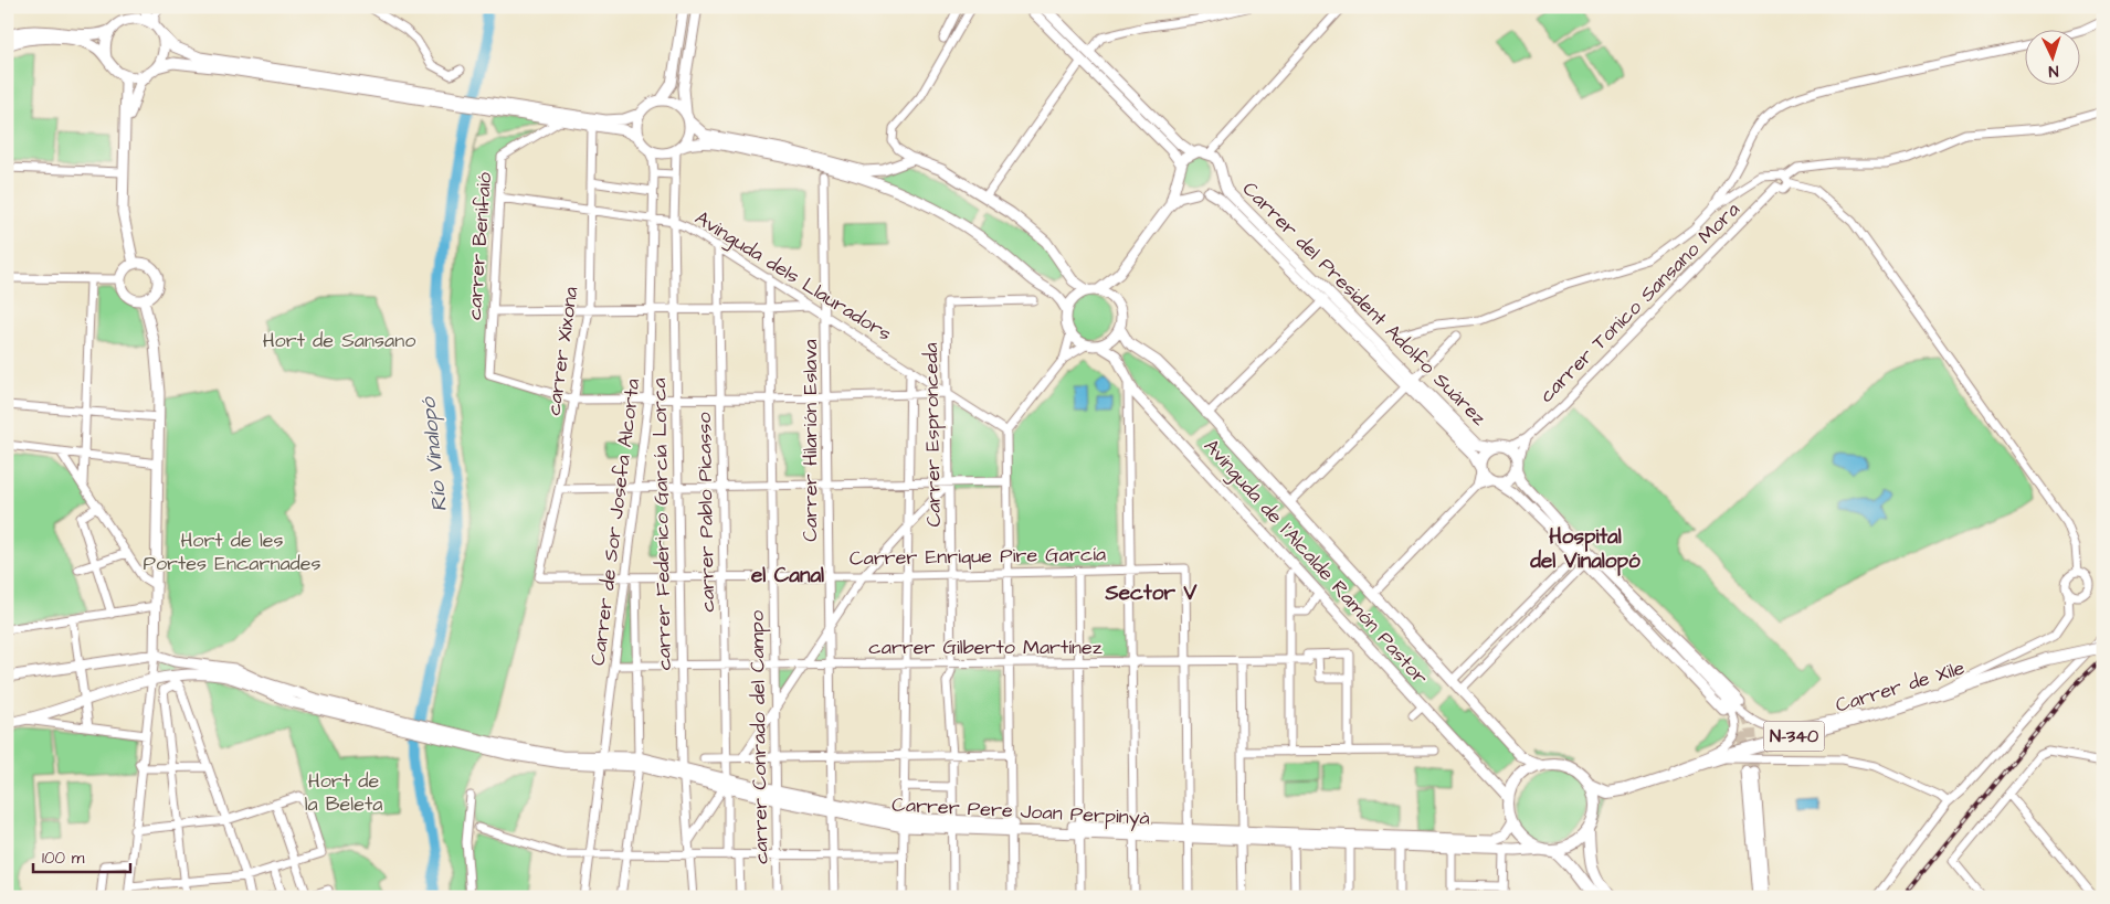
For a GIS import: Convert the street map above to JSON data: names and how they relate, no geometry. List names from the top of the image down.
{
  "streets": {
    "highway": ["Carrer de Xile", "N-340"],
    "main road": ["Carrer del President Adolfo Suárez", "Avinguda de l'Alcalde Ramón Pastor", "Carrer Pere Joan Perpinyà"],
    "street": [
      "carrer Benifaió",
      "Avinguda dels Llauradors",
      "carrer Tonico Sansano Mora",
      "carrer Xixona",
      "Carrer Espronceda",
      "Carrer Hilarión Eslava",
      "carrer Pablo Picasso",
      "Carrer de Sor Josefa Alcorta",
      "carrer Federico García Lorca",
      "Carrer Enrique Pire García",
      "carrer Gilberto Martínez",
      "carrer Conrado del Campo"
    ]
  },
  "crossings": [
    ["carrer Benifaió", "Avinguda dels Llauradors"],
    ["carrer Benifaió", "carrer Xixona"],
    ["Avinguda dels Llauradors", "carrer Xixona"],
    ["Avinguda dels Llauradors", "Carrer Espronceda"],
    ["Avinguda dels Llauradors", "Carrer Hilarión Eslava"],
    ["Avinguda dels Llauradors", "carrer Pablo Picasso"],
    ["Avinguda dels Llauradors", "Carrer de Sor Josefa Alcorta"],
    ["Avinguda dels Llauradors", "carrer Federico García Lorca"],
    ["Avinguda dels Llauradors", "carrer Conrado del Campo"],
    ["carrer Tonico Sansano Mora", "Carrer del President Adolfo Suárez"],
    ["carrer Xixona", "Carrer Enrique Pire García"],
    ["Carrer Espronceda", "Carrer Enrique Pire García"],
    ["Carrer Espronceda", "carrer Gilberto Martínez"],
    ["Carrer Espronceda", "Carrer Pere Joan Perpinyà"],
    ["Carrer Hilarión Eslava", "Carrer Enrique Pire García"],
    ["Carrer Hilarión Eslava", "carrer Gilberto Martínez"],
    ["Carrer Hilarión Eslava", "Carrer Pere Joan Perpinyà"],
    ["carrer Pablo Picasso", "Carrer Enrique Pire García"],
    ["carrer Pablo Picasso", "carrer Gilberto Martínez"],
    ["carrer Pablo Picasso", "Carrer Pere Joan Perpinyà"],
    ["Carrer de Sor Josefa Alcorta", "carrer Federico García Lorca"],
    ["Carrer de Sor Josefa Alcorta", "Carrer Enrique Pire García"],
    ["Carrer de Sor Josefa Alcorta", "carrer Gilberto Martínez"],
    ["Carrer de Sor Josefa Alcorta", "Carrer Pere Joan Perpinyà"],
    ["carrer Federico García Lorca", "Carrer Enrique Pire García"],
    ["carrer Federico García Lorca", "carrer Gilberto Martínez"],
    ["carrer Federico García Lorca", "Carrer Pere Joan Perpinyà"],
    ["Carrer Enrique Pire García", "carrer Gilberto Martínez"],
    ["Carrer Enrique Pire García", "carrer Conrado del Campo"],
    ["Avinguda de l'Alcalde Ramón Pastor", "Carrer de Xile"],
    ["Avinguda de l'Alcalde Ramón Pastor", "N-340"],
    ["Avinguda de l'Alcalde Ramón Pastor", "Carrer Pere Joan Perpinyà"],
    ["carrer Gilberto Martínez", "carrer Conrado del Campo"],
    ["Carrer de Xile", "N-340"],
    ["Carrer de Xile", "Carrer Pere Joan Perpinyà"],
    ["N-340", "Carrer Pere Joan Perpinyà"],
    ["carrer Conrado del Campo", "Carrer Pere Joan Perpinyà"]
  ],
  "districts": ["Hospital del Vinalopó", "el Canal", "Sector V"],
  "water": ["Río Vinalopó"],
  "parks": ["Hort de Sansano", "Hort de les Portes Encarnades", "Hort de la Beleta"],
  "scale_bar": "100 m",
  "north": "bottom"
}
